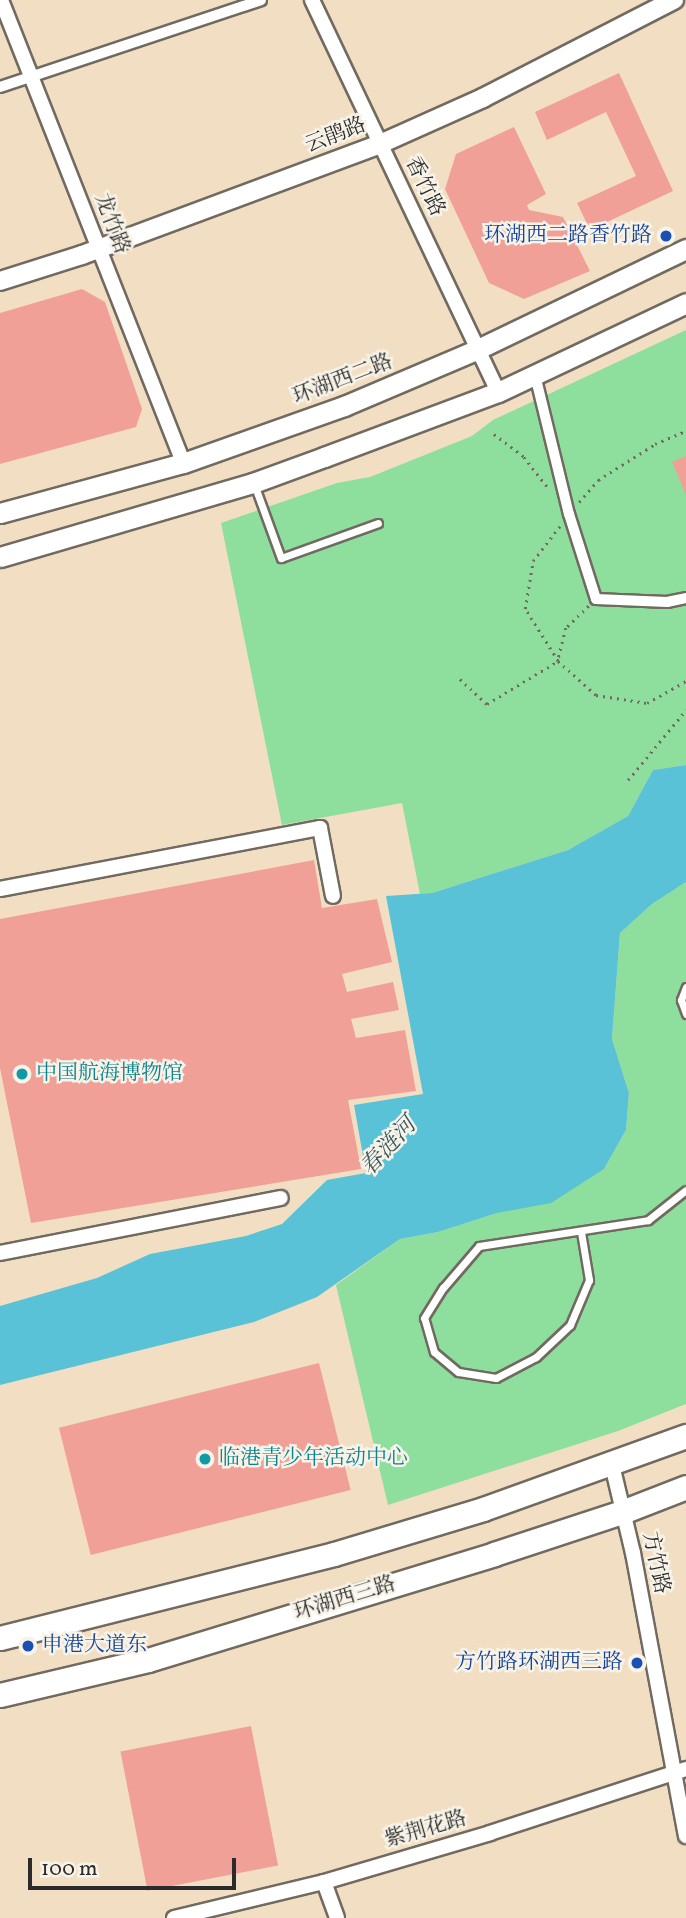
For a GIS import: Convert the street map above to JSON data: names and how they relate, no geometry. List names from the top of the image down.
{
  "streets": {
    "main road": ["环湖西二路", "环湖西三路"],
    "street": [
      "云鹃路",
      "香竹路",
      "龙竹路",
      "方竹路",
      "紫荆花路"
    ]
  },
  "crossings": [
    ["云鹃路", "香竹路"],
    ["云鹃路", "龙竹路"],
    ["香竹路", "环湖西二路"],
    ["龙竹路", "环湖西二路"],
    ["方竹路", "环湖西三路"],
    ["方竹路", "紫荆花路"]
  ],
  "water": ["春涟河"],
  "places": [
    "环湖西二路香竹路",
    "中国航海博物馆",
    "临港青少年活动中心",
    "申港大道东",
    "方竹路环湖西三路"
  ],
  "scale_bar": "100 m"
}
